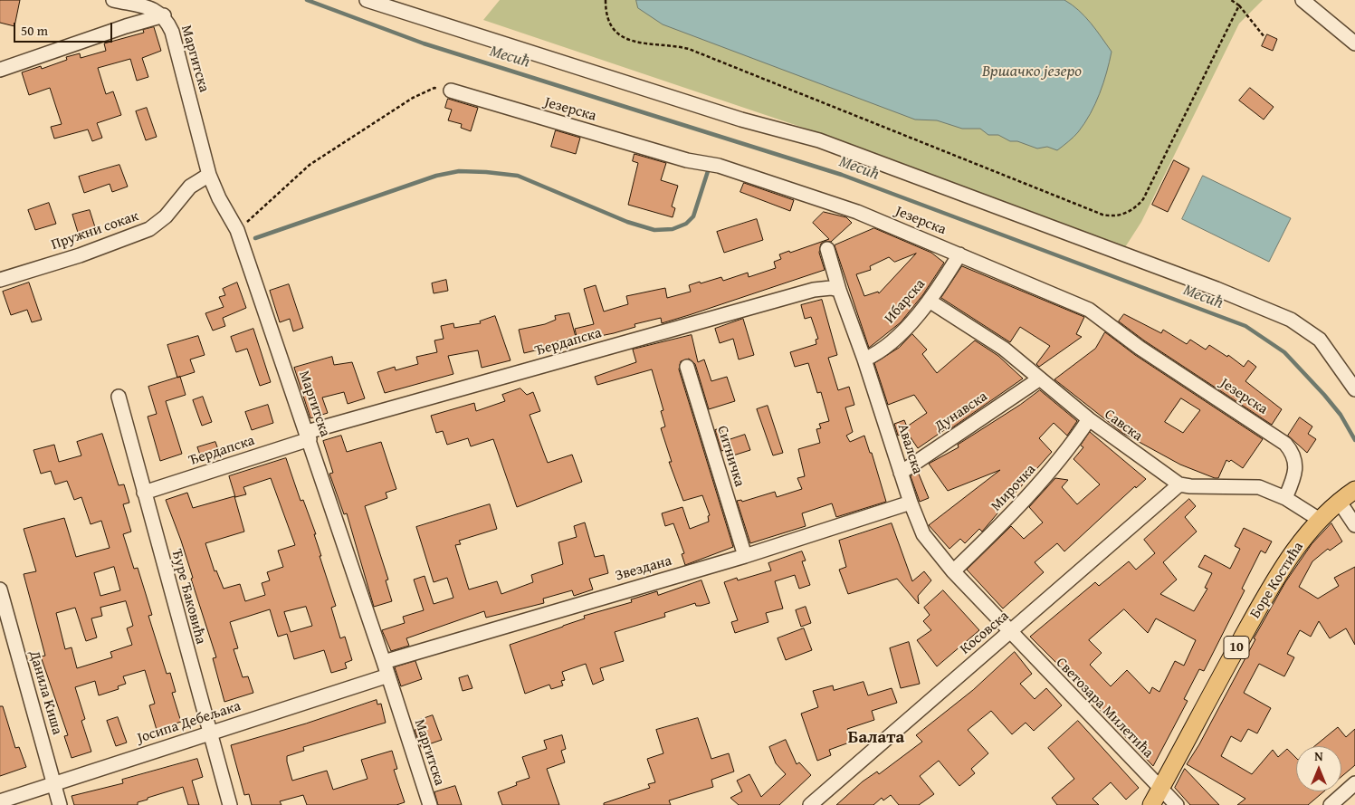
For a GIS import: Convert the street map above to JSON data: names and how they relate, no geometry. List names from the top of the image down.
{
  "streets": {
    "main road": ["Боре Костића", "10"],
    "street": [
      "Маргитска",
      "Језерска",
      "Пружни сокак",
      "Ибарска",
      "Ђердапска",
      "Дунавска",
      "Савска",
      "Авалска",
      "Ситничка",
      "Мирочка",
      "Звездана",
      "Ђуре Ђаковића",
      "Косовска",
      "Данила Киша",
      "Светозара Милетића",
      "Јосипа Дебељака"
    ]
  },
  "crossings": [
    ["Маргитска", "Пружни сокак"],
    ["Маргитска", "Ђердапска"],
    ["Маргитска", "Звездана"],
    ["Маргитска", "Јосипа Дебељака"],
    ["Језерска", "Ибарска"],
    ["Ибарска", "Савска"],
    ["Ибарска", "Авалска"],
    ["Ђердапска", "Авалска"],
    ["Ђердапска", "Ђуре Ђаковића"],
    ["Дунавска", "Савска"],
    ["Дунавска", "Авалска"],
    ["Савска", "Мирочка"],
    ["Савска", "Косовска"],
    ["Авалска", "Мирочка"],
    ["Авалска", "Звездана"],
    ["Авалска", "Косовска"],
    ["Авалска", "Светозара Милетића"],
    ["Ситничка", "Звездана"],
    ["Звездана", "Јосипа Дебељака"],
    ["Боре Костића", "Светозара Милетића"],
    ["Ђуре Ђаковића", "Јосипа Дебељака"],
    ["Косовска", "Светозара Милетића"],
    ["Данила Киша", "Јосипа Дебељака"]
  ],
  "districts": ["Балата"],
  "water": ["Месић", "Вршачко језеро"],
  "scale_bar": "50 m",
  "north": "top"
}
